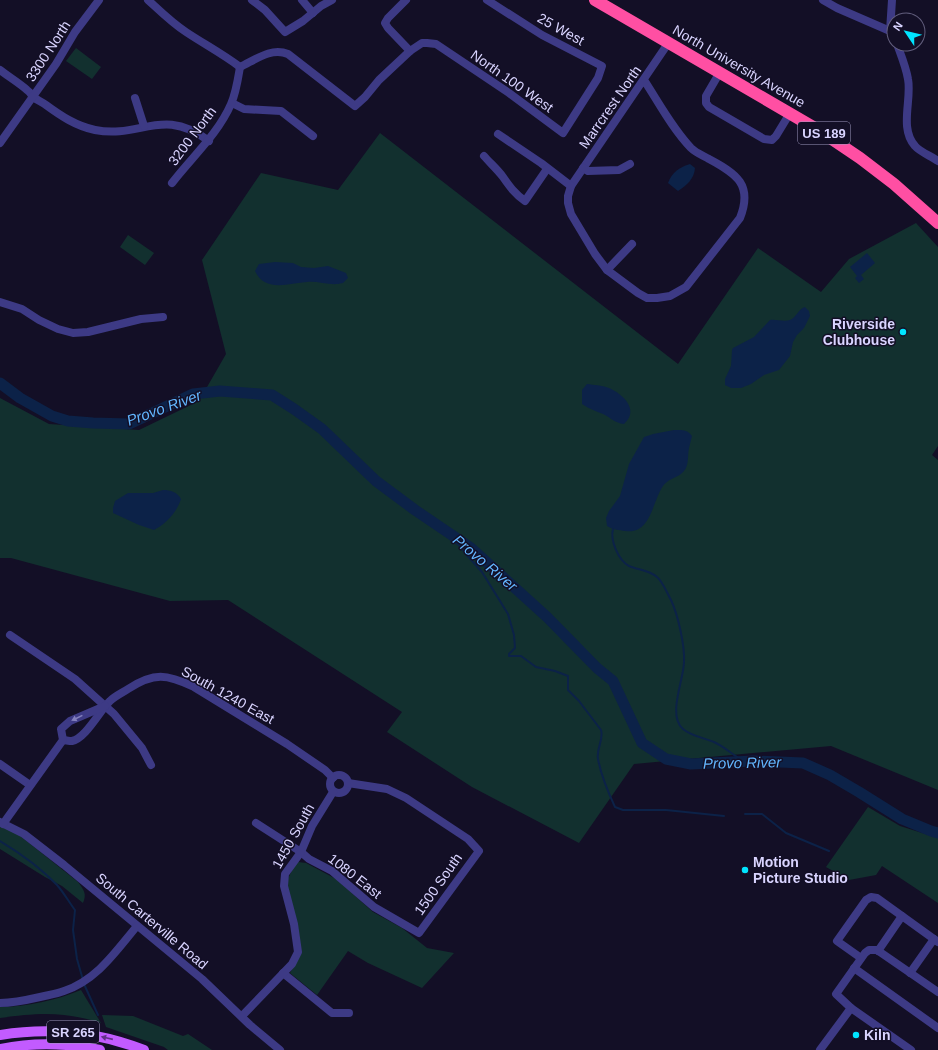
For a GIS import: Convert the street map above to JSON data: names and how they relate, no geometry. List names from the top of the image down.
{
  "streets": {
    "highway": ["North University Avenue", "US 189"],
    "main road": ["SR 265"],
    "street": [
      "25 West",
      "3300 North",
      "North 100 West",
      "Marrcrest North",
      "3200 North",
      "South 1240 East",
      "1450 South",
      "1080 East",
      "1500 South",
      "South Carterville Road"
    ]
  },
  "crossings": [
    ["25 West", "North 100 West"],
    ["North University Avenue", "Marrcrest North"],
    ["South 1240 East", "1450 South"],
    ["South 1240 East", "1500 South"],
    ["1450 South", "1080 East"],
    ["1450 South", "1500 South"],
    ["1450 South", "South Carterville Road"],
    ["1080 East", "1500 South"]
  ],
  "water": ["Provo River"],
  "places": ["Riverside Clubhouse", "Motion Picture Studio", "Kiln"],
  "north": "top left"
}
